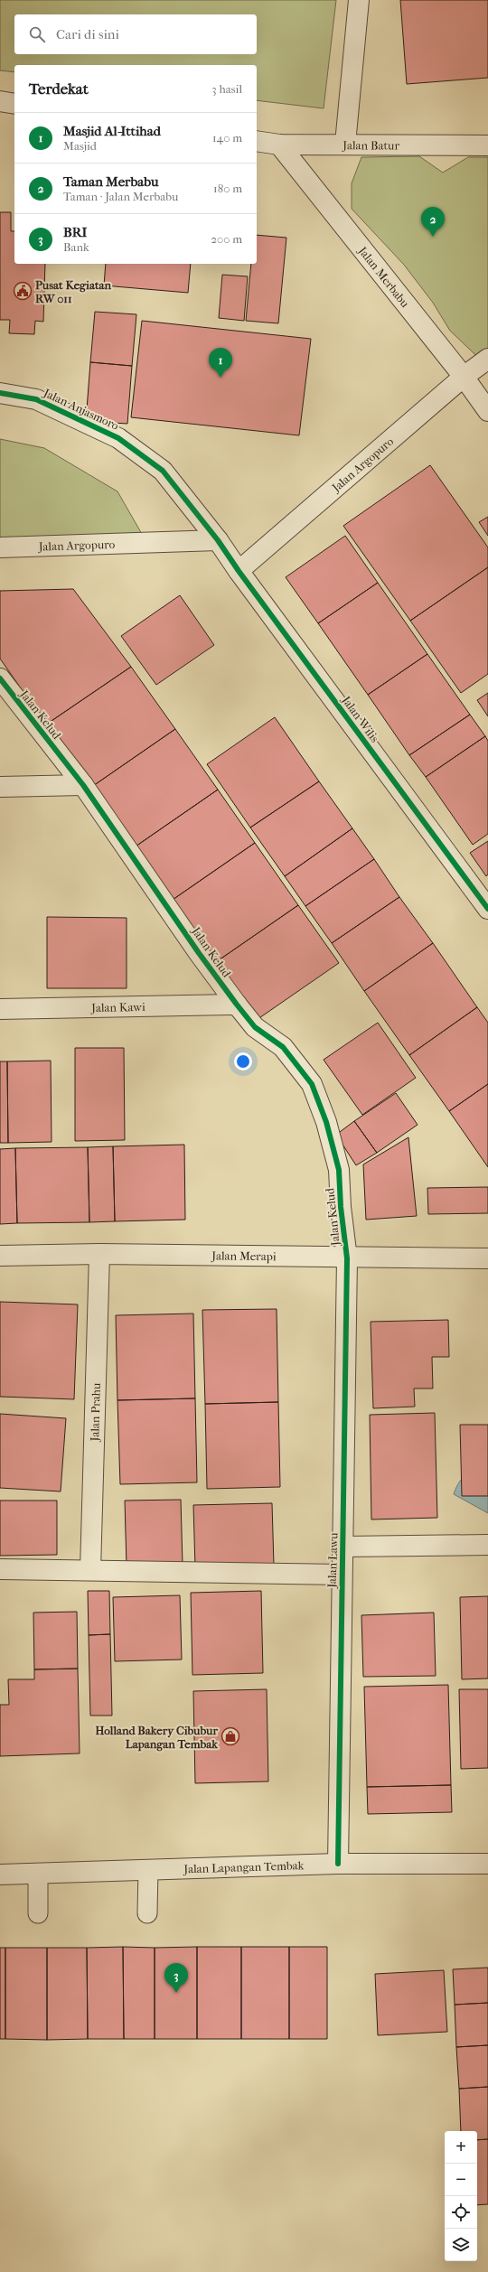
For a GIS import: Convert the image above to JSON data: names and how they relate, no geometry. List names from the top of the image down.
{
  "streets": {
    "street": [
      "Jalan Batur",
      "Jalan Merbabu",
      "Jalan Anjasmoro",
      "Jalan Argopuro",
      "Jalan Kelud",
      "Jalan Wilis",
      "Jalan Kawi",
      "Jalan Merapi",
      "Jalan Prahu",
      "Jalan Lawu",
      "Jalan Lapangan Tembak"
    ]
  },
  "crossings": [
    ["Jalan Batur", "Jalan Merbabu"],
    ["Jalan Merbabu", "Jalan Argopuro"],
    ["Jalan Anjasmoro", "Jalan Argopuro"],
    ["Jalan Anjasmoro", "Jalan Wilis"],
    ["Jalan Argopuro", "Jalan Wilis"],
    ["Jalan Kelud", "Jalan Kawi"],
    ["Jalan Kelud", "Jalan Merapi"],
    ["Jalan Kelud", "Jalan Lawu"],
    ["Jalan Merapi", "Jalan Prahu"],
    ["Jalan Merapi", "Jalan Lawu"],
    ["Jalan Lawu", "Jalan Lapangan Tembak"]
  ],
  "places": {
    "public building": ["Pusat Kegiatan RW 011"],
    "shop": ["Holland Bakery Cibubur Lapangan Tembak"]
  },
  "page": {
    "search": "Cari di sini",
    "heading": ["Terdekat", "3 hasil"],
    "list": [
      {
        "mark": "1",
        "name": "Masjid Al-Ittihad",
        "note": "Masjid",
        "value": "140 m"
      },
      {
        "mark": "2",
        "name": "Taman Merbabu",
        "note": "Taman · Jalan Merbabu",
        "value": "180 m"
      },
      {
        "mark": "3",
        "name": "BRI",
        "note": "Bank",
        "value": "200 m"
      }
    ],
    "pins": ["2", "1", "3"],
    "map_buttons": ["+", "−"]
  }
}
